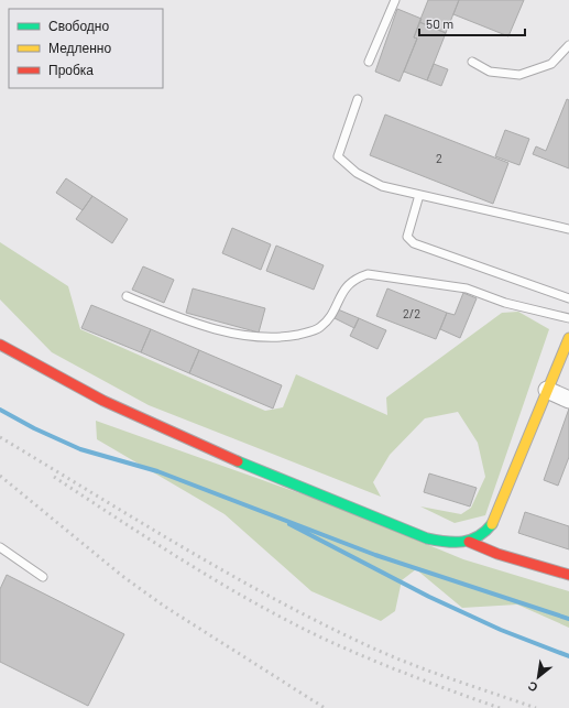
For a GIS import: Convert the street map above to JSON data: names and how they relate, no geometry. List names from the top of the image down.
{
  "house_numbers": ["2", "2/2"],
  "legend": ["Свободно", "Медленно", "Пробка"],
  "scale_bar": "50 m",
  "north": "bottom left"
}
